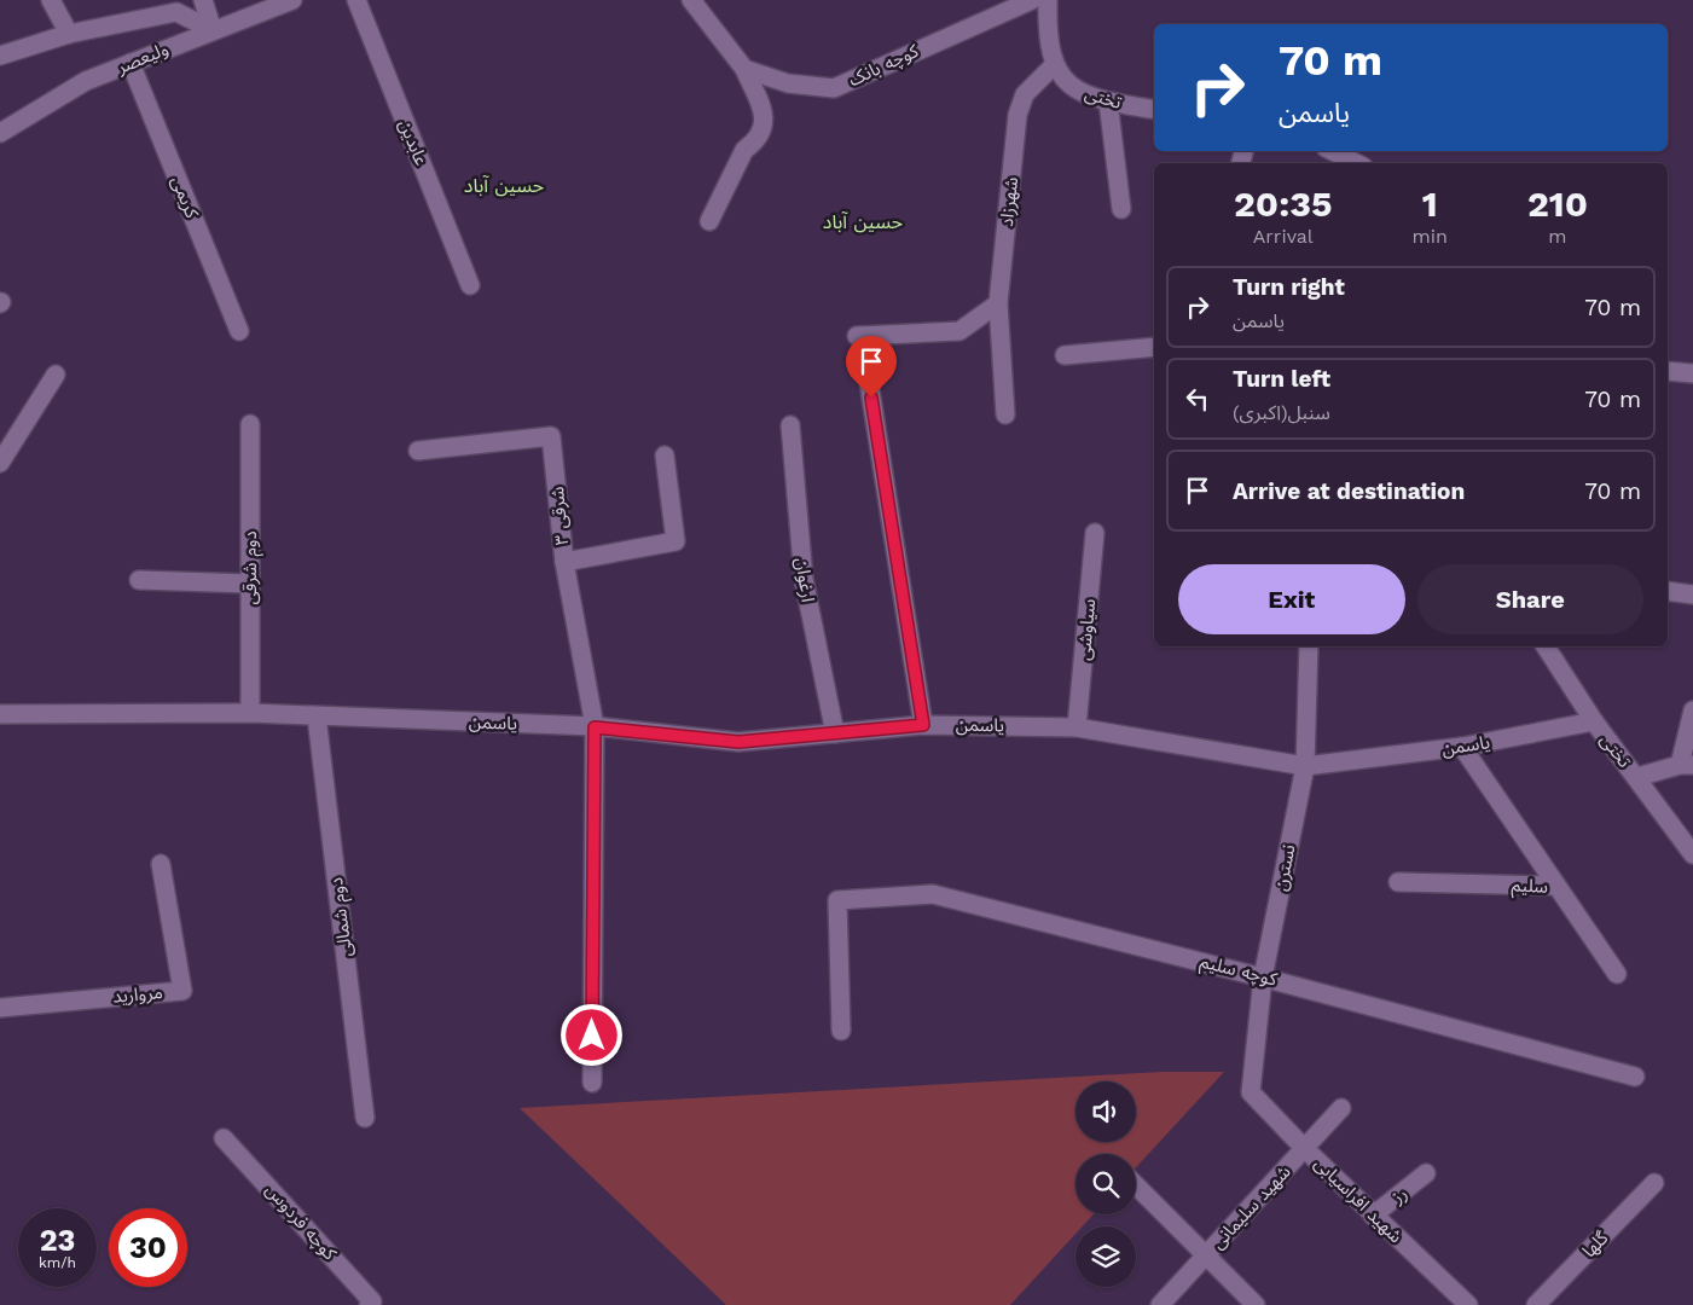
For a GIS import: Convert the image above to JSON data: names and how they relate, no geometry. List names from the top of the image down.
{
  "streets": {
    "street": [
      "ولیعصر",
      "کوچه بانک",
      "تختی",
      "عابدین",
      "کریمی",
      "شهرزاد",
      "۳ شرقی",
      "دوم شرقی",
      "ارغوان",
      "سیاوشی",
      "یاسمن",
      "نسترن",
      "سلیم",
      "دوم شمالی",
      "کوچه سلیم",
      "مروارید",
      "رز",
      "شهید افراسیابی",
      "شهید سلیمانی",
      "کوچه فردوس",
      "گلها"
    ]
  },
  "crossings": [
    ["ولیعصر", "کریمی"],
    ["تختی", "شهرزاد"],
    ["تختی", "یاسمن"],
    ["۳ شرقی", "یاسمن"],
    ["دوم شرقی", "یاسمن"],
    ["ارغوان", "یاسمن"],
    ["سیاوشی", "یاسمن"],
    ["یاسمن", "نسترن"],
    ["یاسمن", "دوم شمالی"],
    ["نسترن", "کوچه سلیم"],
    ["نسترن", "شهید افراسیابی"],
    ["رز", "شهید افراسیابی"],
    ["شهید افراسیابی", "شهید سلیمانی"]
  ],
  "districts": ["حسین آباد", "حسین آباد"],
  "page": {
    "turn": ["70 m", "یاسمن"],
    "eta": [
      "20:35",
      "Arrival",
      "1",
      "min",
      "210",
      "m"
    ],
    "list": [
      {
        "name": "Turn right",
        "note": "یاسمن",
        "value": "70 m"
      },
      {
        "name": "Turn left",
        "note": "سنبل(اکبری)",
        "value": "70 m"
      },
      {
        "name": "Arrive at destination",
        "value": "70 m"
      }
    ],
    "buttons": ["Exit", "Share"],
    "speed": "23 km/h",
    "limit": "30"
  }
}
